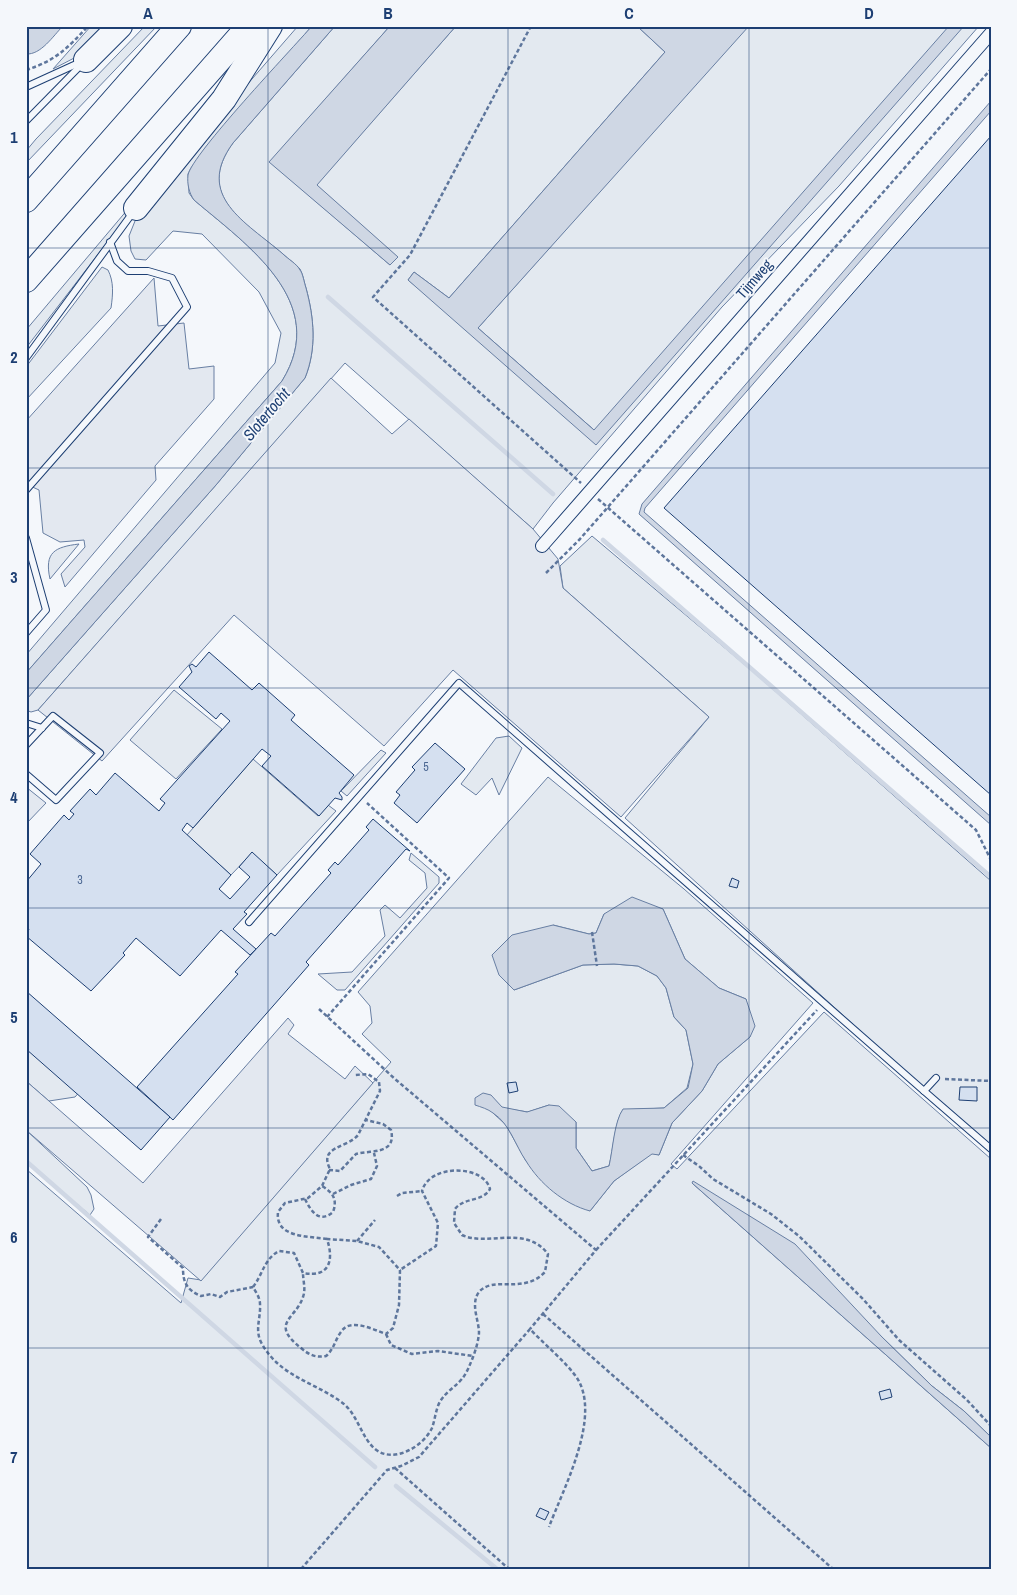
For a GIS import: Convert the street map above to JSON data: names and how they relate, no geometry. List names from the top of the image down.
{
  "streets": {
    "street": ["Tijmweg"]
  },
  "water": ["Slotertocht"],
  "house_numbers": ["5", "3"],
  "grid": {
    "columns": [
      "A",
      "B",
      "C",
      "D"
    ],
    "rows": [
      "1",
      "2",
      "3",
      "4",
      "5",
      "6",
      "7"
    ]
  }
}
